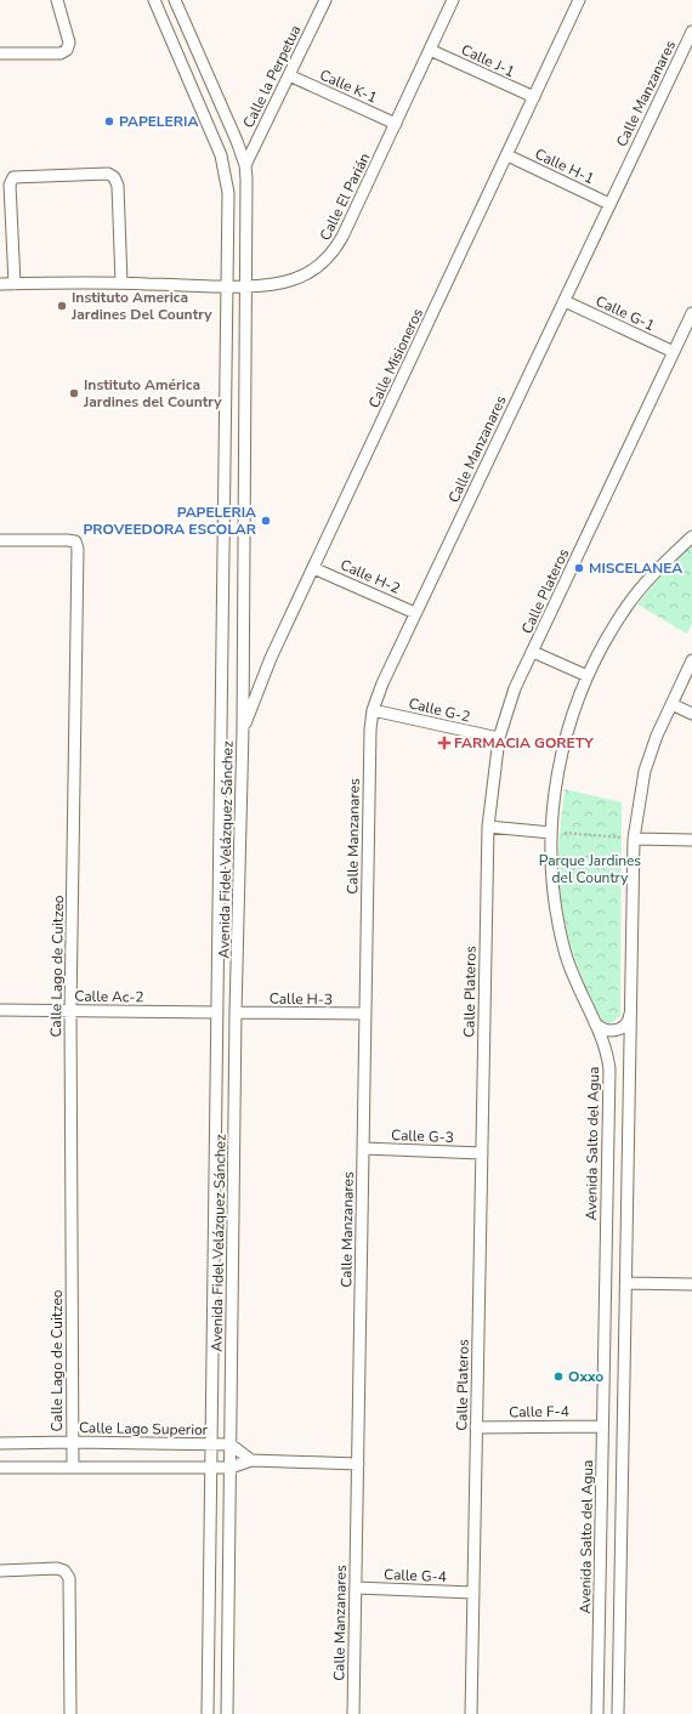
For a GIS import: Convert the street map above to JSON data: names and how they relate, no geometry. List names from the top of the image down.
{
  "streets": {
    "street": [
      "Calle J-1",
      "Calle la Perpetua",
      "Calle K-1",
      "Calle Manzanares",
      "Calle H-1",
      "Calle El Parián",
      "Calle G-1",
      "Calle Misioneros",
      "Calle H-2",
      "Calle Plateros",
      "Calle G-2",
      "Avenida Fidel Velázquez Sánchez",
      "Calle Lago de Cuitzeo",
      "Calle Ac-2",
      "Calle H-3",
      "Calle G-3",
      "Avenida Salto del Agua",
      "Calle F-4",
      "Calle Lago Superior",
      "Calle G-4"
    ]
  },
  "crossings": [
    ["Calle J-1", "Calle El Parián"],
    ["Calle J-1", "Calle Misioneros"],
    ["Calle la Perpetua", "Calle K-1"],
    ["Calle la Perpetua", "Avenida Fidel Velázquez Sánchez"],
    ["Calle K-1", "Calle El Parián"],
    ["Calle Manzanares", "Calle H-1"],
    ["Calle Manzanares", "Calle G-1"],
    ["Calle Manzanares", "Calle H-2"],
    ["Calle Manzanares", "Calle G-2"],
    ["Calle Manzanares", "Calle H-3"],
    ["Calle Manzanares", "Calle G-3"],
    ["Calle Manzanares", "Calle G-4"],
    ["Calle H-1", "Calle Misioneros"],
    ["Calle El Parián", "Avenida Fidel Velázquez Sánchez"],
    ["Calle G-1", "Calle Plateros"],
    ["Calle Misioneros", "Calle H-2"],
    ["Calle Misioneros", "Avenida Fidel Velázquez Sánchez"],
    ["Calle Plateros", "Calle G-2"],
    ["Calle Plateros", "Calle G-3"],
    ["Calle Plateros", "Calle F-4"],
    ["Calle Plateros", "Calle G-4"],
    ["Avenida Fidel Velázquez Sánchez", "Calle Ac-2"],
    ["Avenida Fidel Velázquez Sánchez", "Calle H-3"],
    ["Avenida Fidel Velázquez Sánchez", "Calle Lago Superior"],
    ["Calle Lago de Cuitzeo", "Calle Ac-2"],
    ["Calle Lago de Cuitzeo", "Calle Lago Superior"],
    ["Avenida Salto del Agua", "Calle F-4"]
  ],
  "parks": ["Parque Jardines del Country"],
  "places": {
    "other": [
      "PAPELERIA",
      "Instituto America Jardines Del Country",
      "Instituto América Jardines del Country",
      "PAPELERIA PROVEEDORA ESCOLAR",
      "MISCELANEA",
      "Oxxo"
    ],
    "health": ["FARMACIA GORETY"]
  }
}
